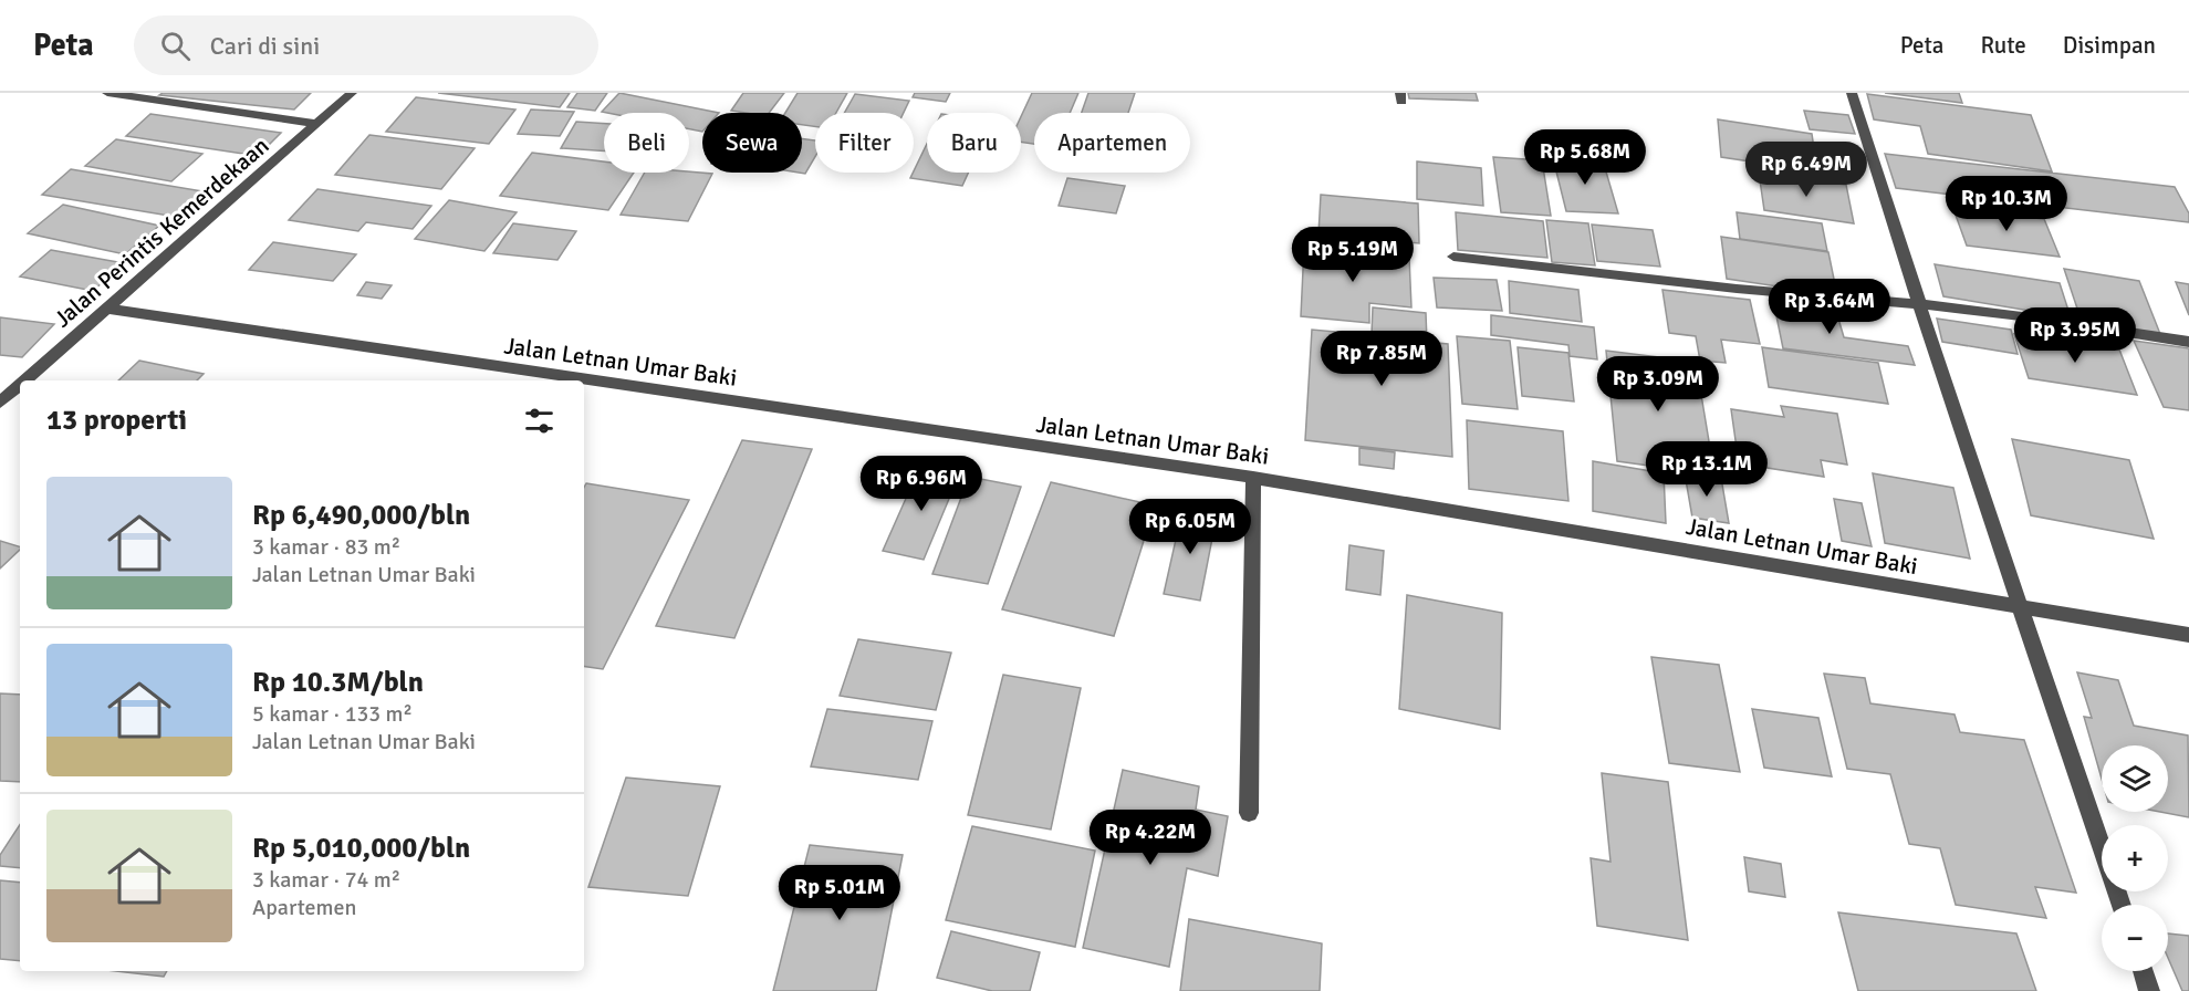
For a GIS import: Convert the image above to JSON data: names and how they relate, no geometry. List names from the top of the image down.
{
  "streets": {
    "street": ["Jalan Perintis Kemerdekaan", "Jalan Letnan Umar Baki"]
  },
  "crossings": [
    ["Jalan Perintis Kemerdekaan", "Jalan Letnan Umar Baki"]
  ],
  "page": {
    "header": "Peta",
    "search": "Cari di sini",
    "nav": ["Peta", "Rute", "Disimpan"],
    "chip": [
      "Beli",
      "Sewa",
      "Filter",
      "Baru",
      "Apartemen"
    ],
    "price": [
      "Rp 5.68M",
      "Rp 6.49M",
      "Rp 10.3M",
      "Rp 5.19M",
      "Rp 3.64M",
      "Rp 3.95M",
      "Rp 7.85M",
      "Rp 3.09M",
      "Rp 13.1M",
      "Rp 6.96M",
      "Rp 6.05M",
      "Rp 4.22M",
      "Rp 5.01M"
    ],
    "heading": "13 properti",
    "list": [
      {
        "name": "Rp 6,490,000/bln",
        "note": "3 kamar · 83 m² · Jalan Letnan Umar Baki"
      },
      {
        "name": "Rp 10.3M/bln",
        "note": "5 kamar · 133 m² · Jalan Letnan Umar Baki"
      },
      {
        "name": "Rp 5,010,000/bln",
        "note": "3 kamar · 74 m² · Apartemen"
      }
    ],
    "map_buttons": ["+", "−"]
  }
}
